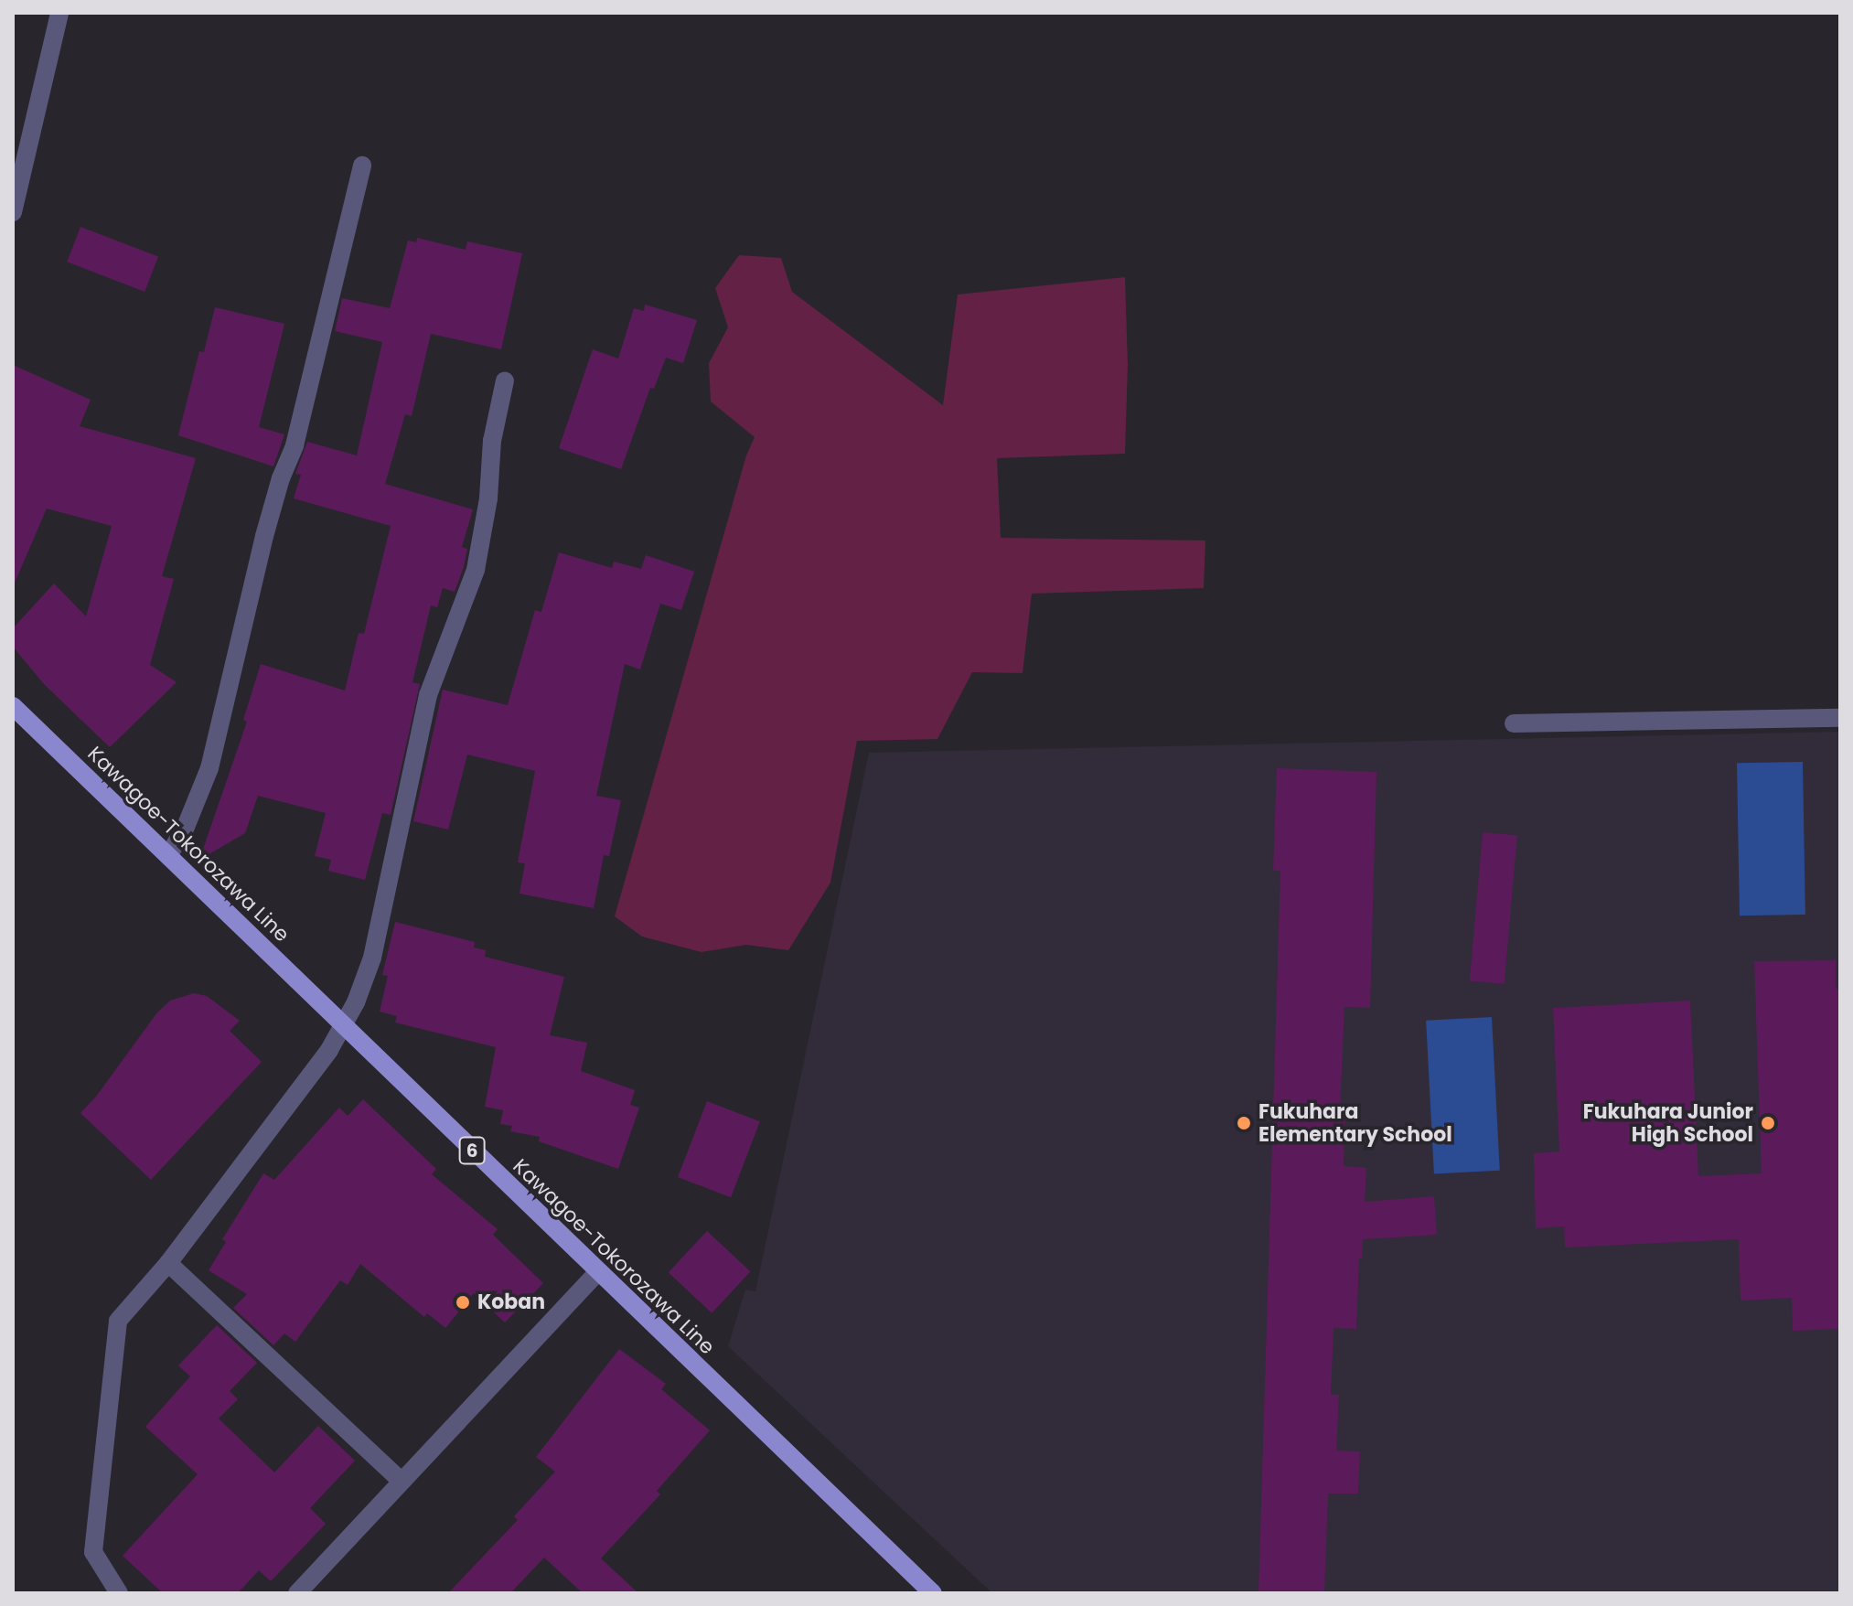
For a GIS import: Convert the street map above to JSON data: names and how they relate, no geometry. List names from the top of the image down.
{
  "streets": {
    "main road": ["Kawagoe-Tokorozawa Line", "6"]
  },
  "places": ["Fukuhara Elementary School", "Fukuhara Junior High School", "Koban"]
}
